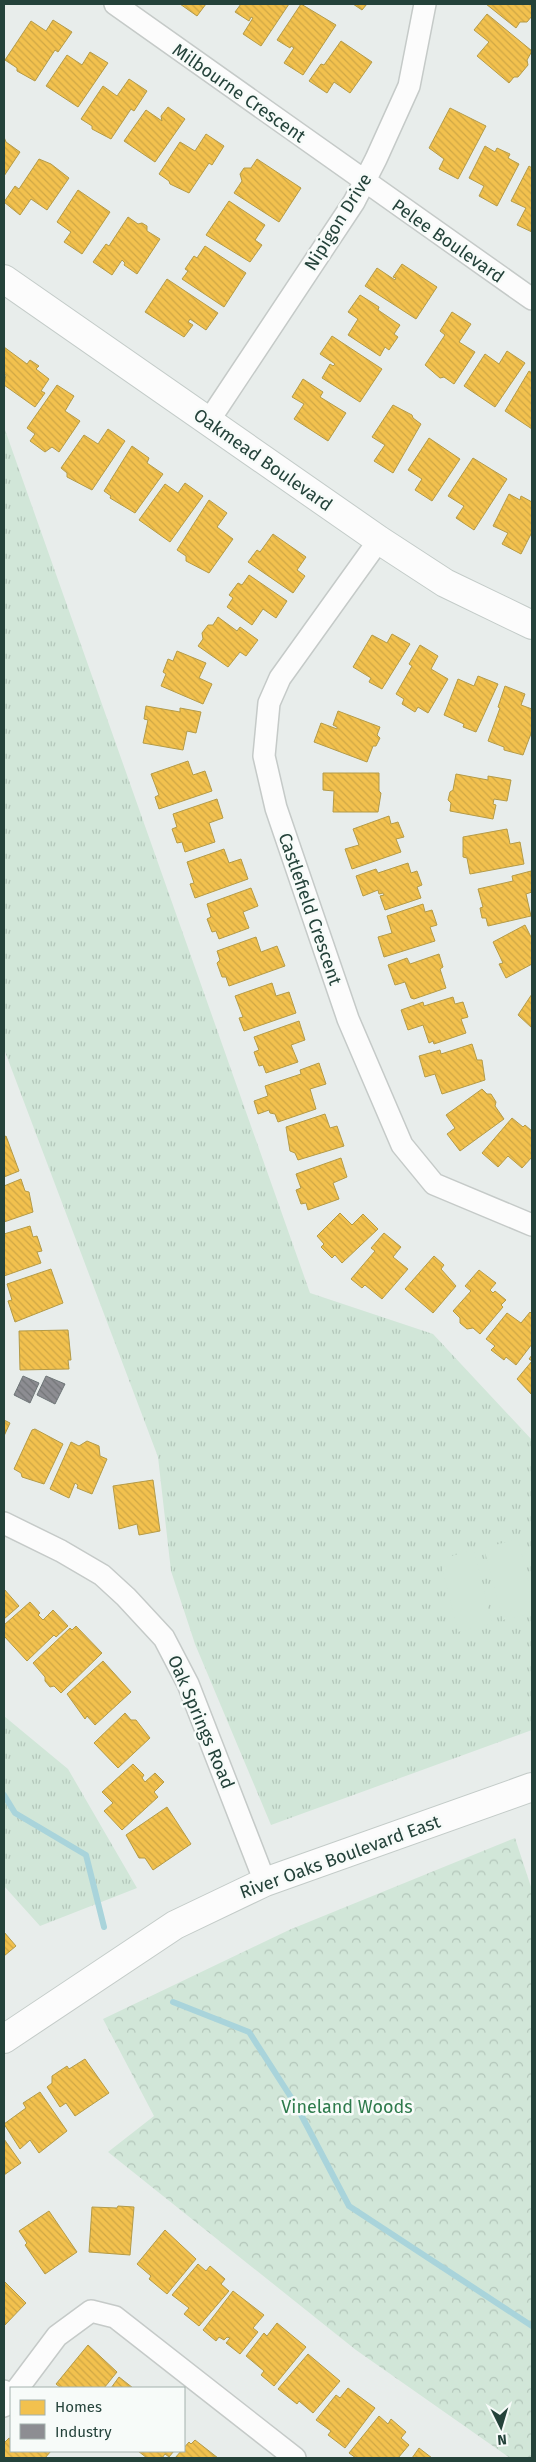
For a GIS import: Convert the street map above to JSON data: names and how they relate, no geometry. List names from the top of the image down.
{
  "streets": {
    "street": [
      "Milbourne Crescent",
      "Nipigon Drive",
      "Pelee Boulevard",
      "Oakmead Boulevard",
      "Castlefield Crescent",
      "Oak Springs Road",
      "River Oaks Boulevard East"
    ]
  },
  "crossings": [
    ["Milbourne Crescent", "Nipigon Drive"],
    ["Milbourne Crescent", "Pelee Boulevard"],
    ["Nipigon Drive", "Pelee Boulevard"],
    ["Nipigon Drive", "Oakmead Boulevard"],
    ["Oakmead Boulevard", "Castlefield Crescent"],
    ["Oak Springs Road", "River Oaks Boulevard East"]
  ],
  "parks": ["Vineland Woods"],
  "legend": ["Homes", "Industry"],
  "north": "bottom"
}
